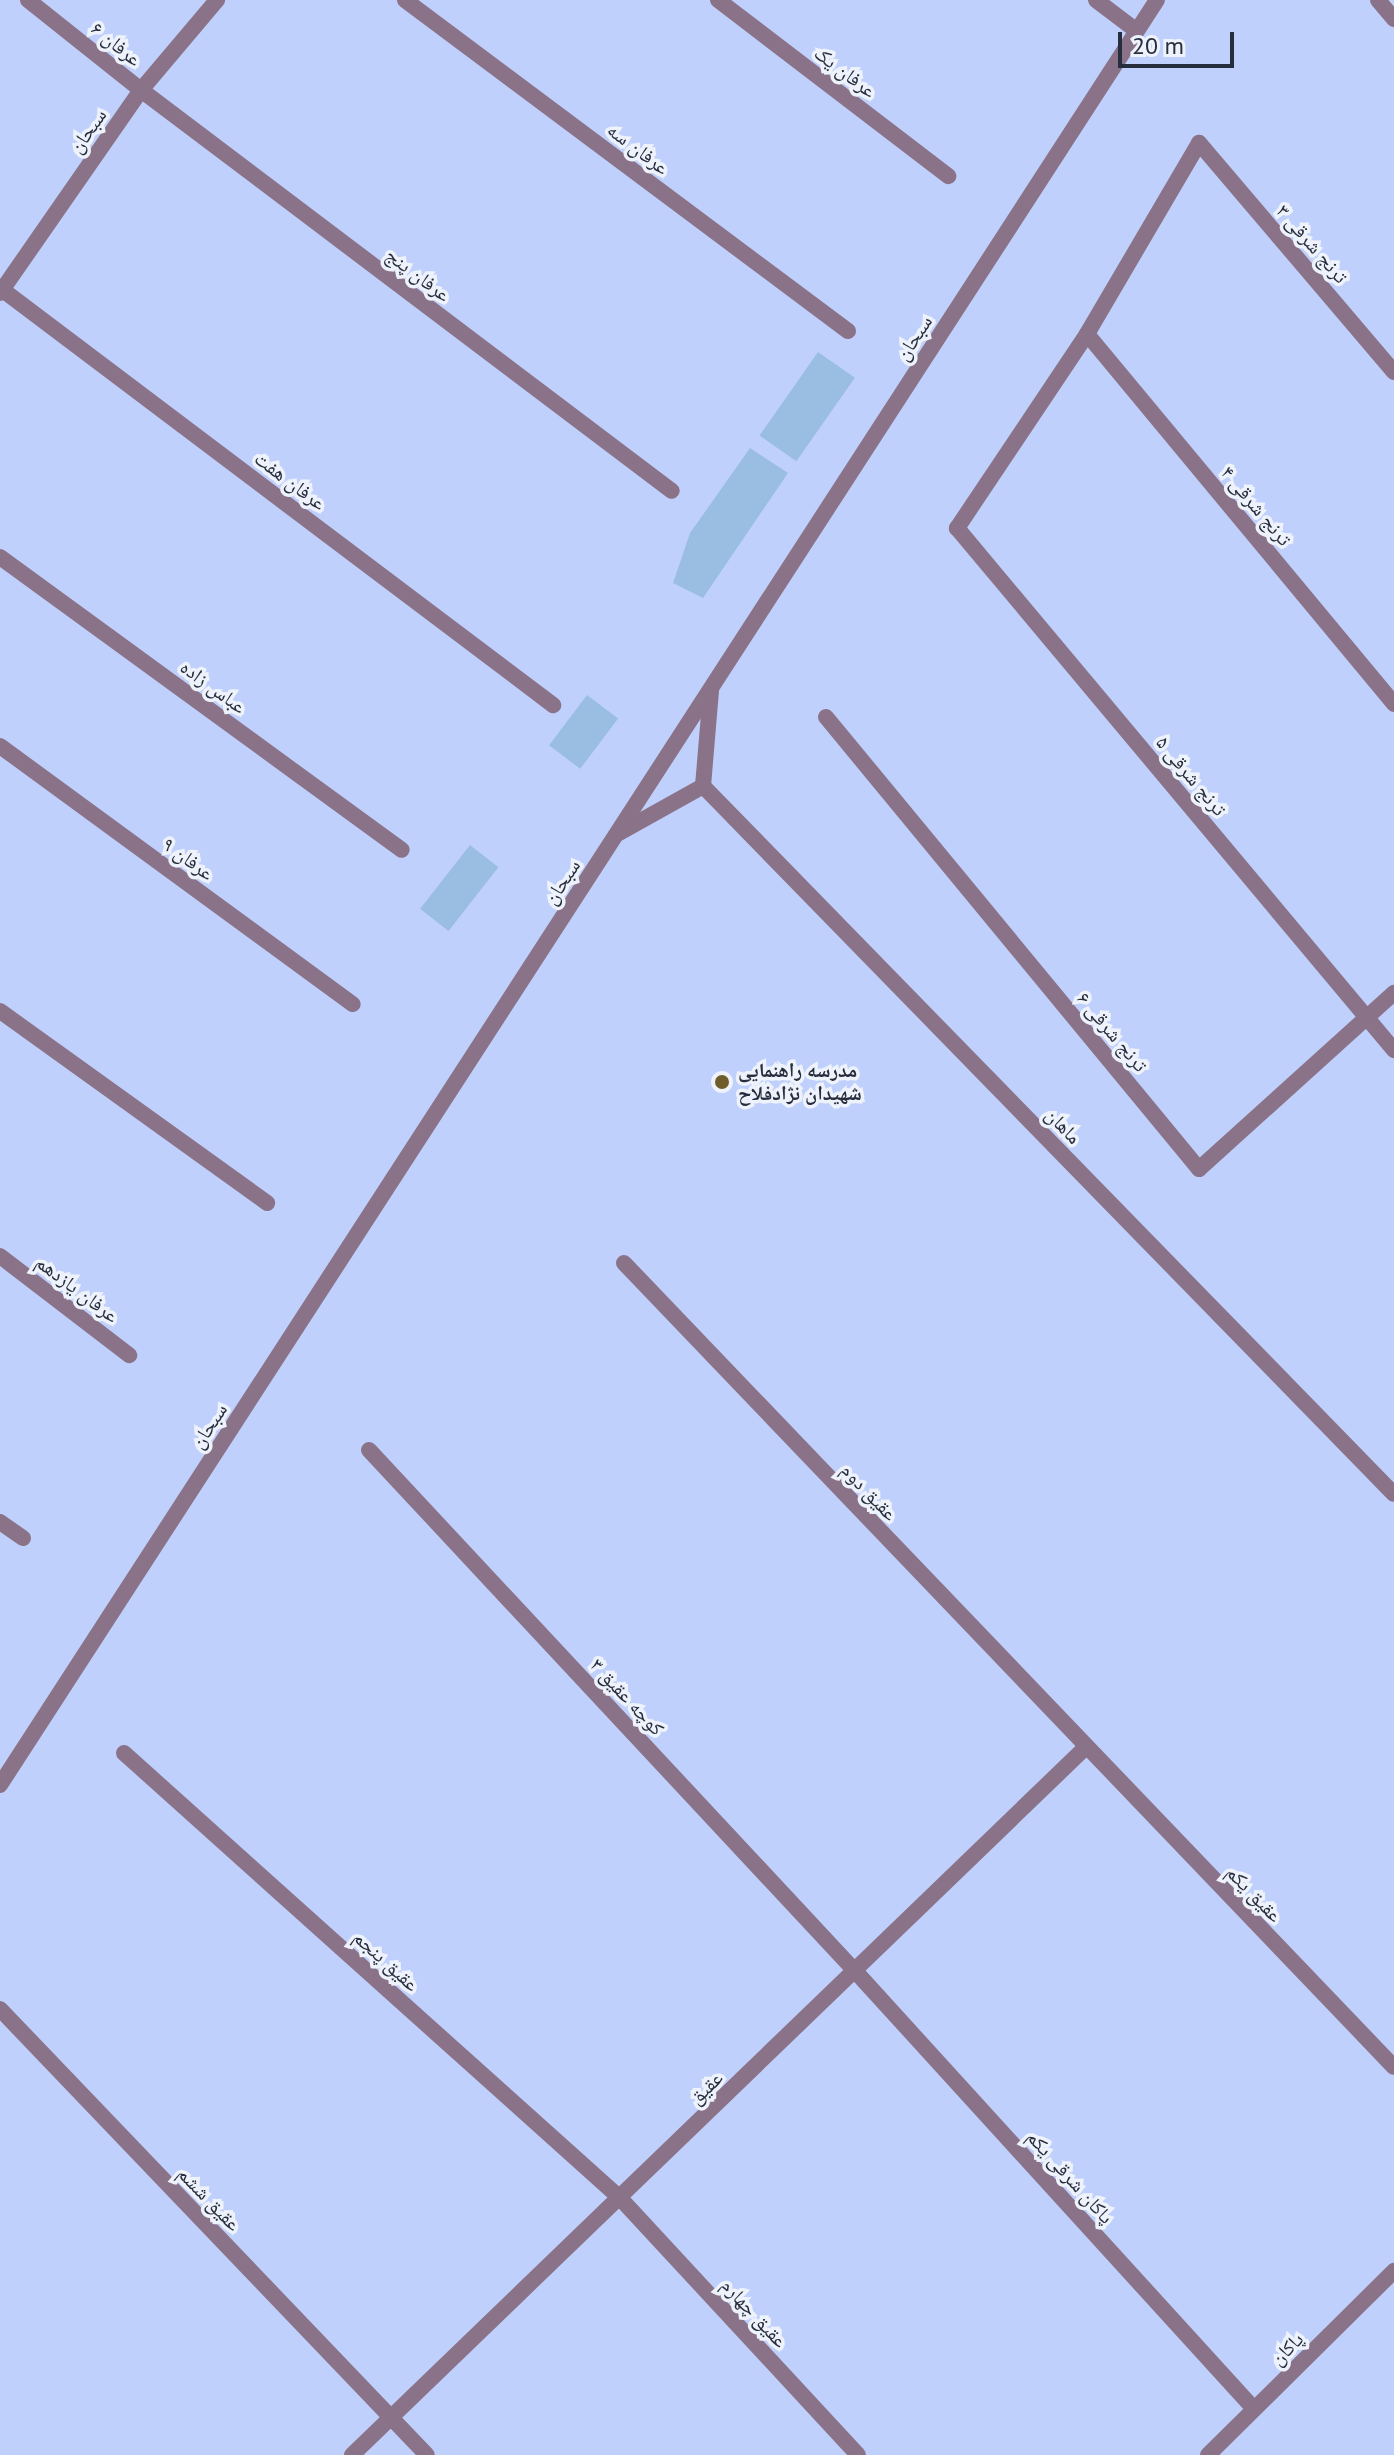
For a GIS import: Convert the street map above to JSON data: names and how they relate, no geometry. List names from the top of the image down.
{
  "streets": {
    "street": [
      "عرفان ۶",
      "عرفان یک",
      "سبحان",
      "عرفان سه",
      "ترنج شرقی ۳",
      "عرفان پنج",
      "عرفان هفت",
      "ترنج شرقی ۴",
      "عباس زاده",
      "ترنج شرقی ۵",
      "عرفان ۹",
      "ترنج شرقی ۶",
      "ماهان",
      "عرفان یازدهم",
      "عقیق دوم",
      "کوچه عقیق ۳",
      "عقیق یکم",
      "عقیق پنجم",
      "عقیق",
      "پاکان شرقی یکم",
      "عقیق ششم",
      "عقیق چهارم",
      "پاکان"
    ]
  },
  "crossings": [
    ["عرفان ۶", "سبحان"],
    ["عرفان ۶", "عرفان پنج"],
    ["سبحان", "عرفان پنج"],
    ["سبحان", "عرفان هفت"],
    ["ترنج شرقی ۳", "ترنج شرقی ۴"],
    ["ترنج شرقی ۳", "ترنج شرقی ۵"],
    ["ترنج شرقی ۴", "ترنج شرقی ۵"],
    ["ترنج شرقی ۵", "ترنج شرقی ۶"],
    ["عقیق دوم", "عقیق یکم"],
    ["عقیق دوم", "عقیق"],
    ["کوچه عقیق ۳", "عقیق"],
    ["کوچه عقیق ۳", "پاکان شرقی یکم"],
    ["عقیق یکم", "عقیق"],
    ["عقیق پنجم", "عقیق"],
    ["عقیق پنجم", "عقیق چهارم"],
    ["عقیق", "پاکان شرقی یکم"],
    ["عقیق", "عقیق ششم"],
    ["عقیق", "عقیق چهارم"],
    ["پاکان شرقی یکم", "پاکان"]
  ],
  "places": ["مدرسه راهنمایی شهیدان نژادفلاح"],
  "scale_bar": "20 m"
}
